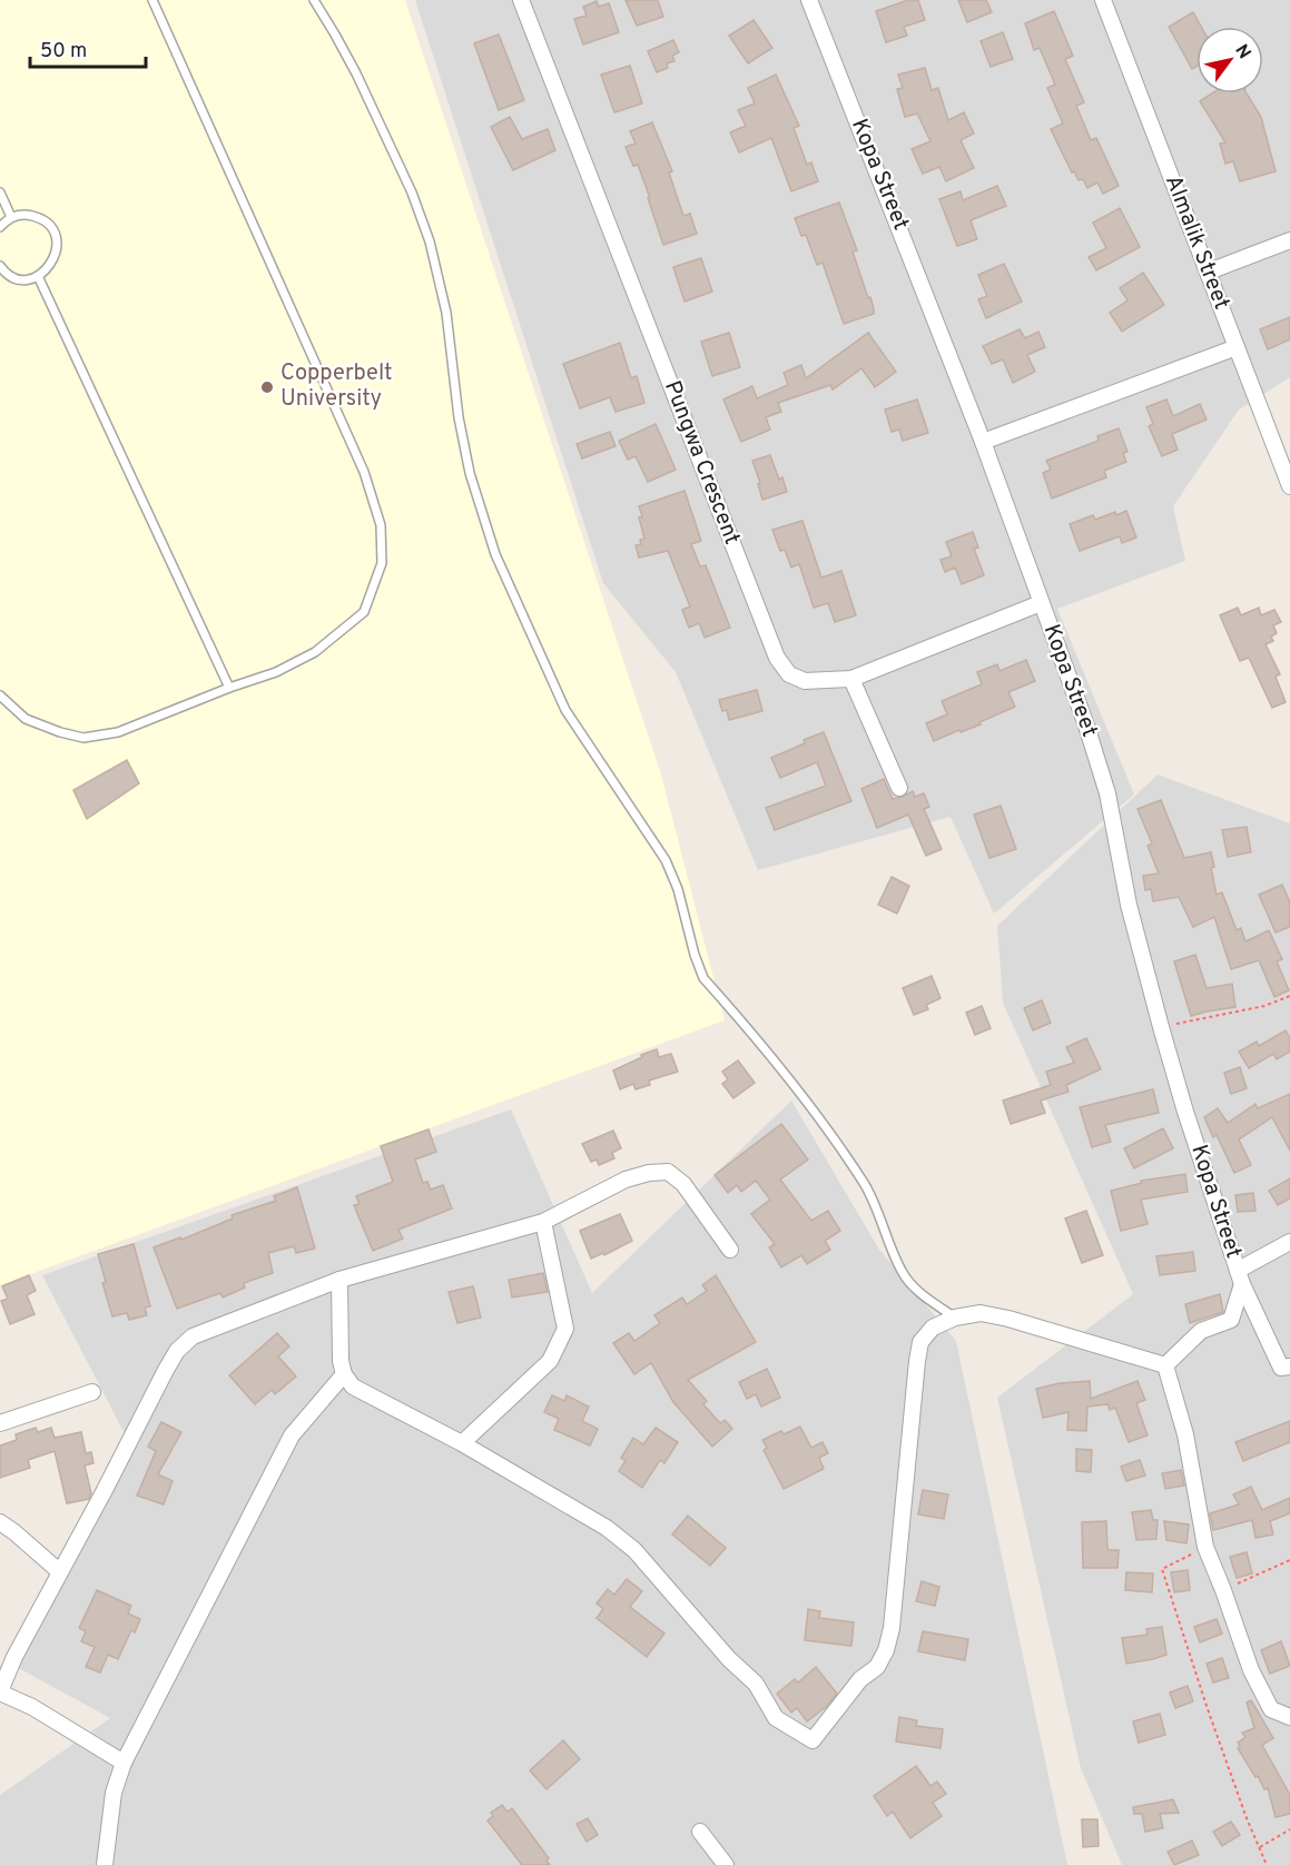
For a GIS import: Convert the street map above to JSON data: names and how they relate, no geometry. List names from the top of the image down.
{
  "streets": {
    "street": ["Kopa Street", "Almalik Street", "Pungwa Crescent"]
  },
  "crossings": [
    ["Kopa Street", "Pungwa Crescent"]
  ],
  "places": ["Copperbelt University"],
  "scale_bar": "50 m",
  "north": "top right"
}
